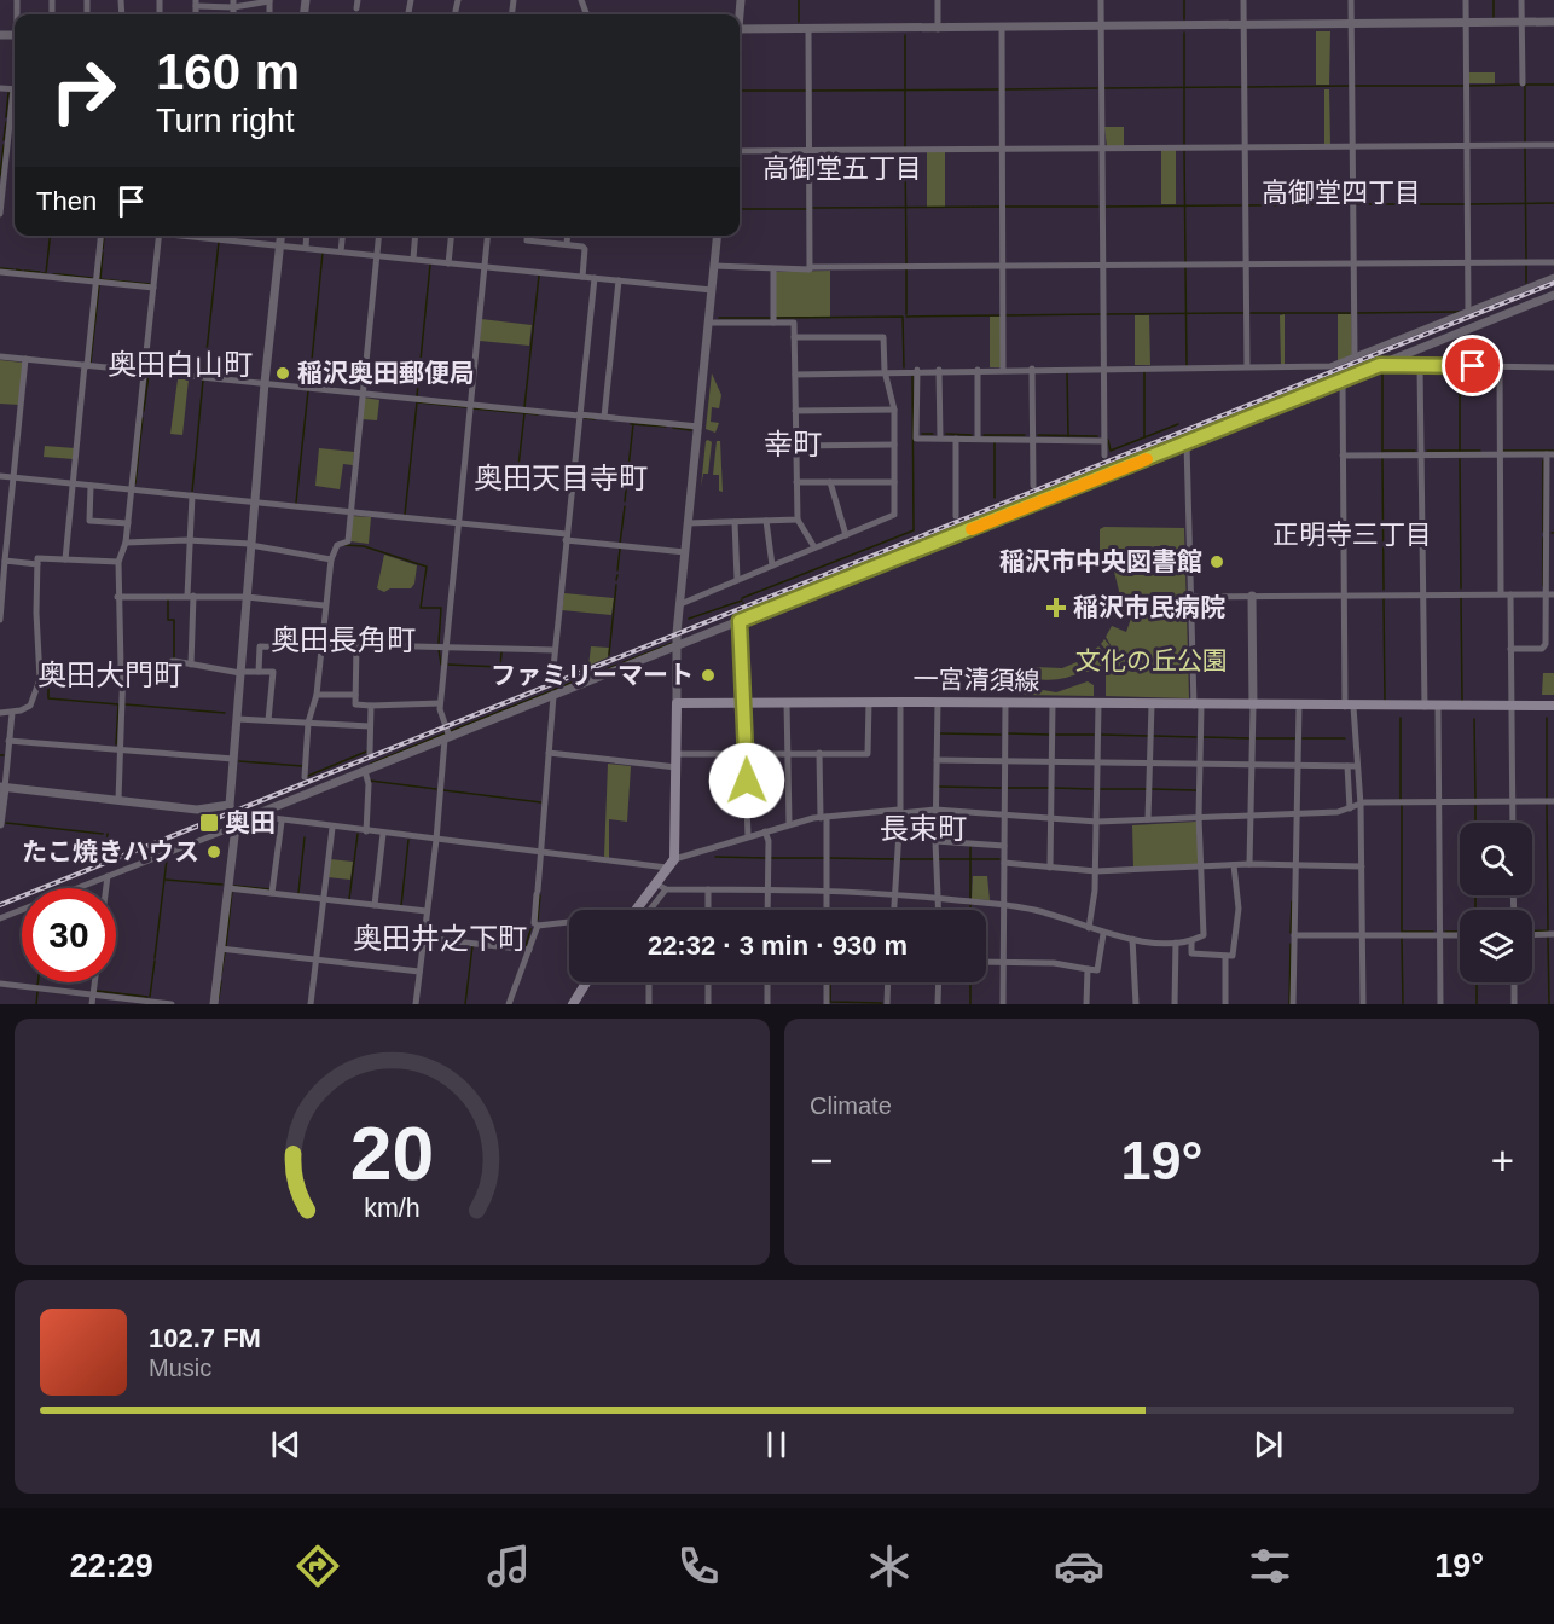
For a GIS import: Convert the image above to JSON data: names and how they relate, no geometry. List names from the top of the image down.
{
  "streets": {
    "main road": ["一宮清須線"]
  },
  "districts": [
    "高御堂五丁目",
    "高御堂四丁目",
    "奥田白山町",
    "幸町",
    "奥田天目寺町",
    "正明寺三丁目",
    "奥田長角町",
    "奥田大門町",
    "長束町",
    "奥田井之下町"
  ],
  "parks": ["文化の丘公園"],
  "places": {
    "other": [
      "稲沢奥田郵便局",
      "稲沢市中央図書館",
      "ファミリーマート",
      "たこ焼きハウス"
    ],
    "health": ["稲沢市民病院"],
    "transit": ["奥田"]
  },
  "page": {
    "turn": ["160 m", "Turn right"],
    "then": "Then",
    "limit": "30",
    "trip": "22:32 · 3 min · 930 m",
    "tile": "Climate",
    "heat": ["−", "19°", "+"],
    "song": ["102.7 FM", "Music"],
    "tabs": ["22:29", "19°"],
    "gauge": ["20", "km/h"]
  }
}
